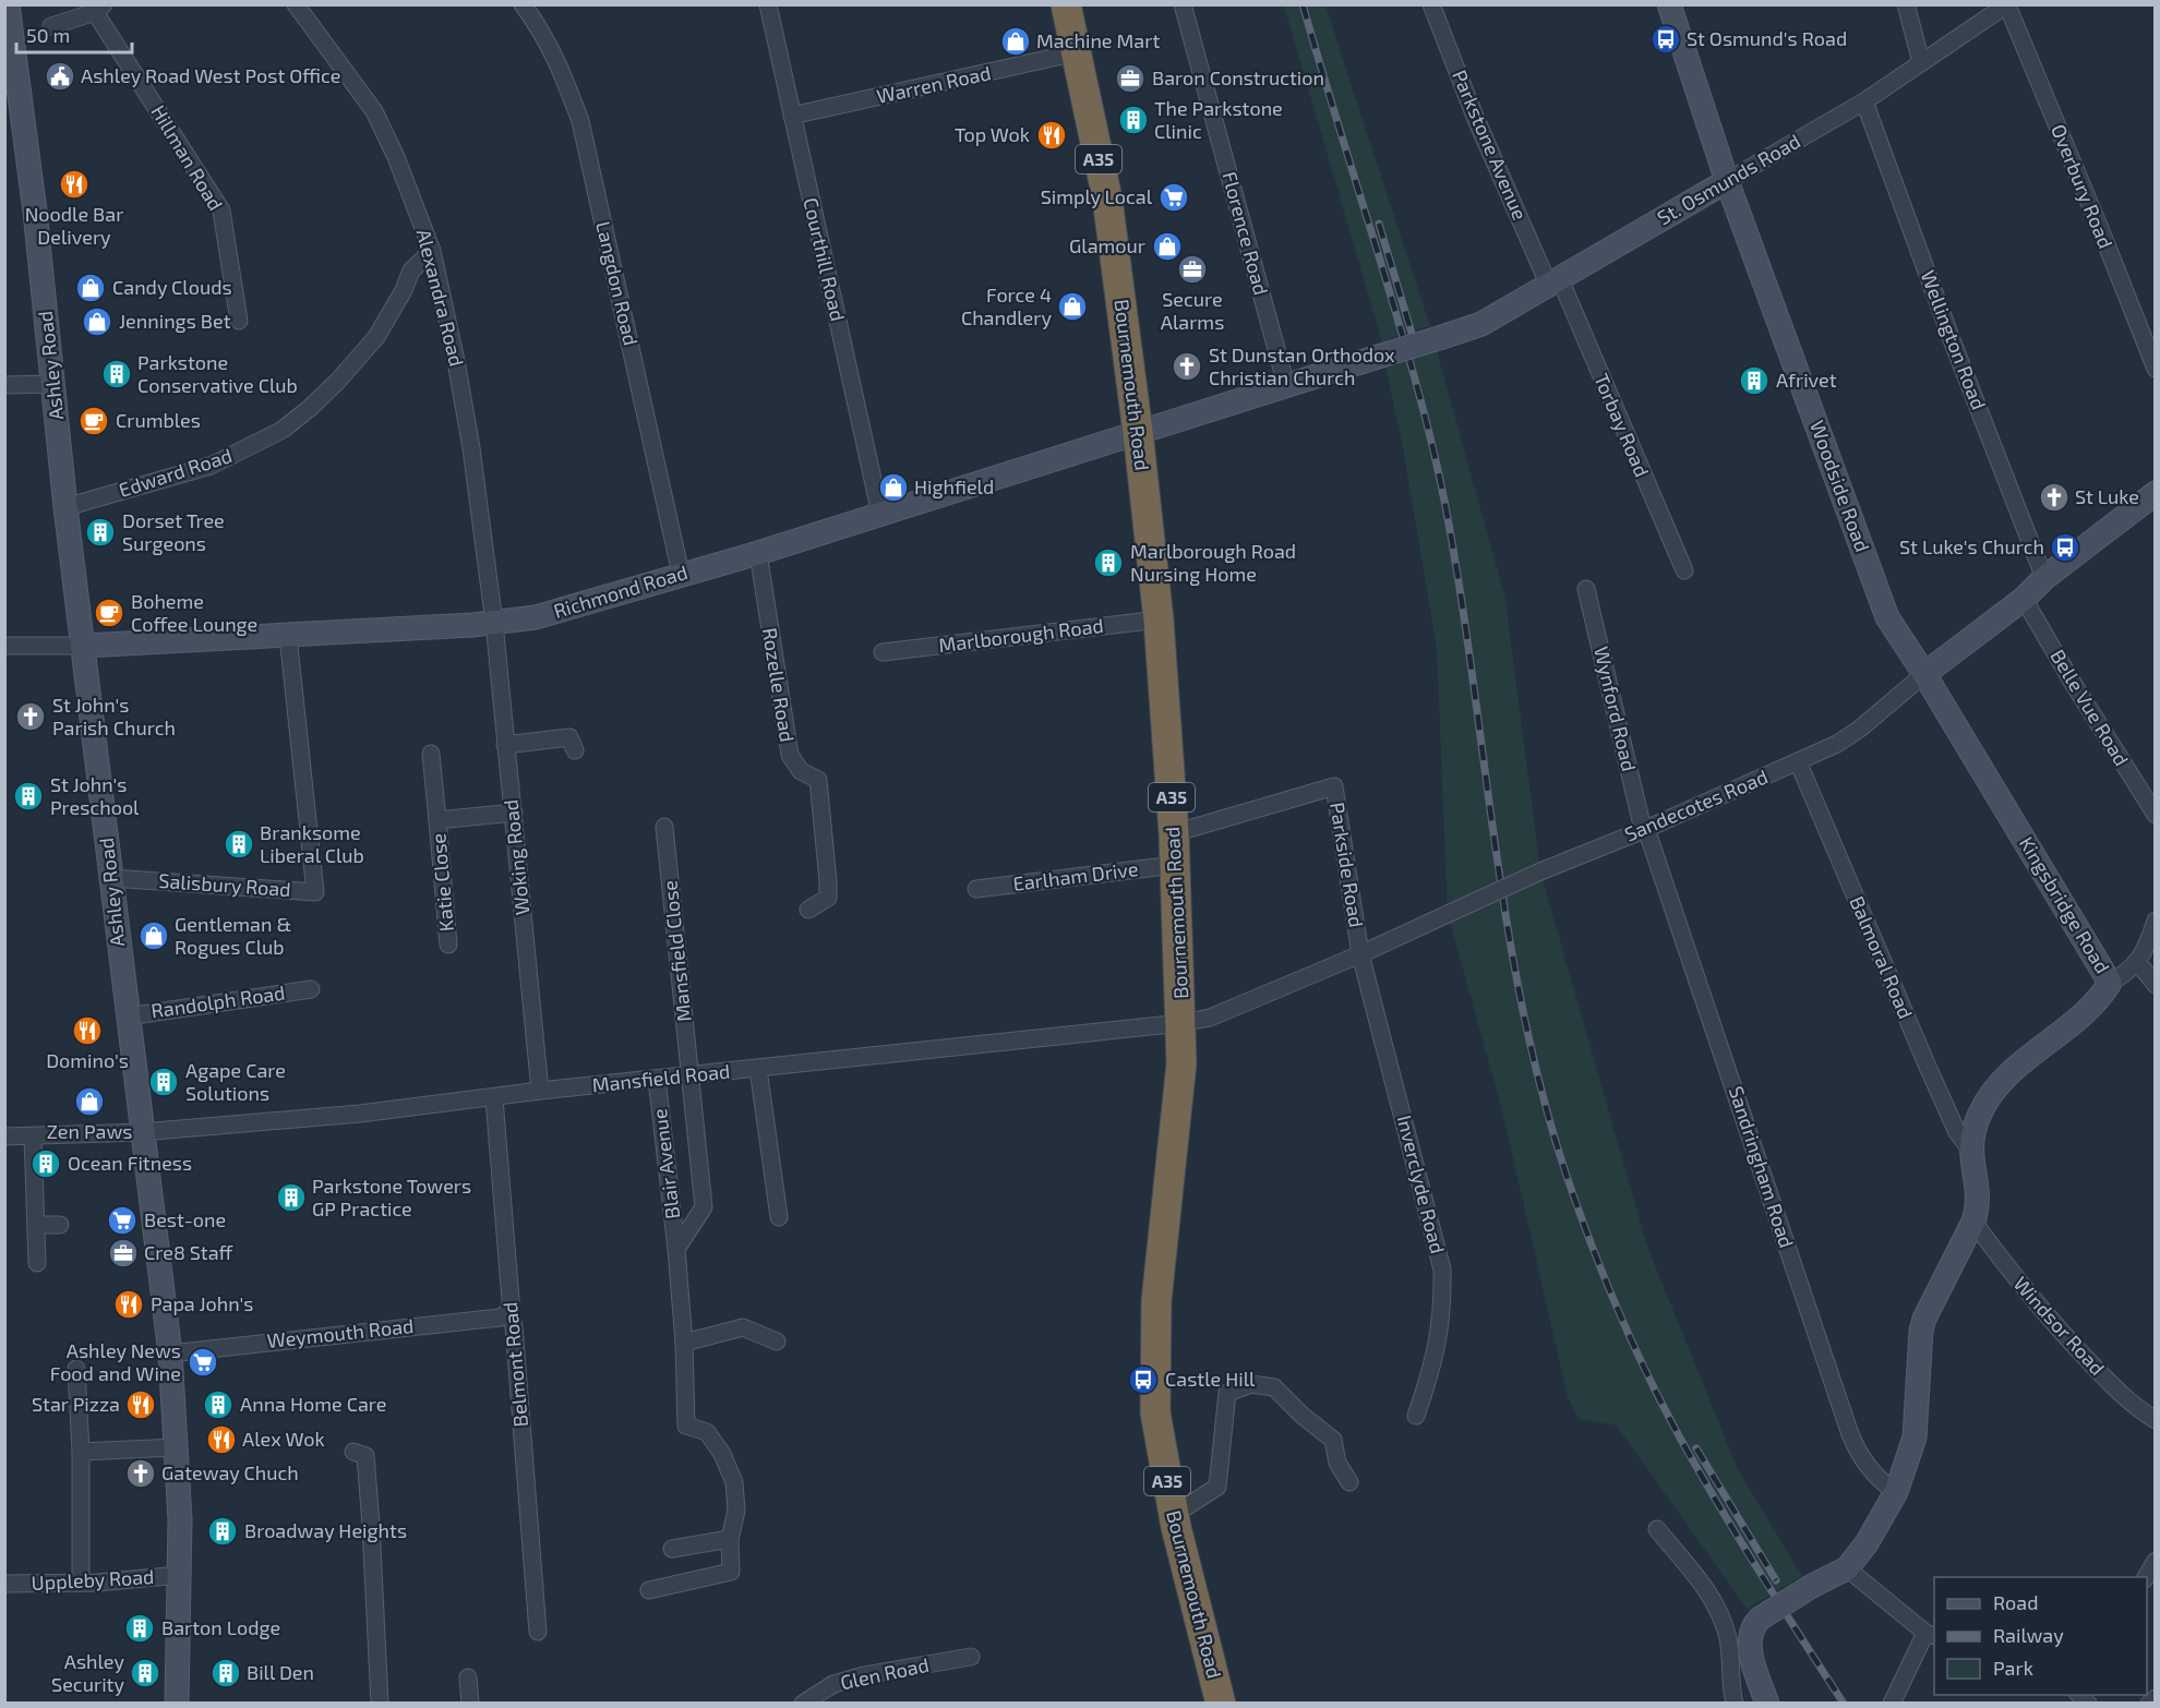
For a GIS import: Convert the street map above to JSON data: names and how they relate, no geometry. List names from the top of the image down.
{
  "streets": {
    "highway": ["A35", "Bournemouth Road"],
    "street": [
      "Warren Road",
      "Parkstone Avenue",
      "Hillman Road",
      "St. Osmunds Road",
      "Overbury Road",
      "Florence Road",
      "Courthill Road",
      "Langdon Road",
      "Alexandra Road",
      "Wellington Road",
      "Ashley Road",
      "Torbay Road",
      "Edward Road",
      "Woodside Road",
      "Richmond Road",
      "Marlborough Road",
      "Rozelle Road",
      "Belle Vue Road",
      "Wynford Road",
      "Sandecotes Road",
      "Woking Road",
      "Parkside Road",
      "Earlham Drive",
      "Katie Close",
      "Salisbury Road",
      "Kingsbridge Road",
      "Mansfield Close",
      "Balmoral Road",
      "Randolph Road",
      "Mansfield Road",
      "Blair Avenue",
      "Sandringham Road",
      "Inverclyde Road",
      "Windsor Road",
      "Weymouth Road",
      "Belmont Road",
      "Uppleby Road",
      "Glen Road"
    ]
  },
  "crossings": [
    ["Warren Road", "Courthill Road"],
    ["Warren Road", "Bournemouth Road"],
    ["Parkstone Avenue", "St. Osmunds Road"],
    ["Parkstone Avenue", "Torbay Road"],
    ["St. Osmunds Road", "Overbury Road"],
    ["St. Osmunds Road", "Florence Road"],
    ["St. Osmunds Road", "Wellington Road"],
    ["St. Osmunds Road", "Torbay Road"],
    ["St. Osmunds Road", "Woodside Road"],
    ["St. Osmunds Road", "Richmond Road"],
    ["Florence Road", "Richmond Road"],
    ["Courthill Road", "Richmond Road"],
    ["Langdon Road", "Richmond Road"],
    ["Alexandra Road", "Edward Road"],
    ["Alexandra Road", "Richmond Road"],
    ["Alexandra Road", "Woking Road"],
    ["Wellington Road", "Sandecotes Road"],
    ["Ashley Road", "Edward Road"],
    ["Ashley Road", "Richmond Road"],
    ["Ashley Road", "Salisbury Road"],
    ["Ashley Road", "Randolph Road"],
    ["Ashley Road", "Mansfield Road"],
    ["Ashley Road", "Weymouth Road"],
    ["Ashley Road", "Uppleby Road"],
    ["Bournemouth Road", "Richmond Road"],
    ["Bournemouth Road", "Marlborough Road"],
    ["Bournemouth Road", "Sandecotes Road"],
    ["Bournemouth Road", "Parkside Road"],
    ["Bournemouth Road", "Earlham Drive"],
    ["Bournemouth Road", "Mansfield Road"],
    ["Woodside Road", "Sandecotes Road"],
    ["Woodside Road", "Kingsbridge Road"],
    ["Richmond Road", "Rozelle Road"],
    ["Richmond Road", "Woking Road"],
    ["Richmond Road", "Salisbury Road"],
    ["Belle Vue Road", "Sandecotes Road"],
    ["Wynford Road", "Sandecotes Road"],
    ["Wynford Road", "Sandringham Road"],
    ["Sandecotes Road", "Parkside Road"],
    ["Sandecotes Road", "Kingsbridge Road"],
    ["Sandecotes Road", "Balmoral Road"],
    ["Sandecotes Road", "Mansfield Road"],
    ["Sandecotes Road", "Sandringham Road"],
    ["Sandecotes Road", "Inverclyde Road"],
    ["Woking Road", "Katie Close"],
    ["Woking Road", "Mansfield Road"],
    ["Parkside Road", "Inverclyde Road"],
    ["Kingsbridge Road", "Balmoral Road"],
    ["Kingsbridge Road", "Windsor Road"],
    ["Mansfield Close", "Mansfield Road"],
    ["Mansfield Close", "Blair Avenue"],
    ["Mansfield Road", "Blair Avenue"],
    ["Mansfield Road", "Belmont Road"],
    ["Weymouth Road", "Belmont Road"]
  ],
  "places": {
    "bus stop": ["St Osmund's Road", "St Luke's Church", "Castle Hill"],
    "shop": [
      "Machine Mart",
      "Glamour",
      "Candy Clouds",
      "Force 4 Chandlery",
      "Jennings Bet",
      "Highfield",
      "Gentleman & Rogues Club",
      "Zen Paws"
    ],
    "public building": ["Ashley Road West Post Office"],
    "office": ["Baron Construction", "Secure Alarms", "Cre8 Staff"],
    "building": [
      "The Parkstone Clinic",
      "Parkstone Conservative Club",
      "Afrivet",
      "Dorset Tree Surgeons",
      "Marlborough Road Nursing Home",
      "St John's Preschool",
      "Branksome Liberal Club",
      "Agape Care Solutions",
      "Ocean Fitness",
      "Parkstone Towers GP Practice",
      "Anna Home Care",
      "Broadway Heights",
      "Barton Lodge",
      "Ashley Security",
      "Bill Den"
    ],
    "restaurant": [
      "Top Wok",
      "Noodle Bar Delivery",
      "Domino's",
      "Papa John's",
      "Star Pizza",
      "Alex Wok"
    ],
    "supermarket": ["Simply Local", "Best-one", "Ashley News Food and Wine"],
    "church": [
      "St Dunstan Orthodox Christian Church",
      "St Luke",
      "St John's Parish Church",
      "Gateway Chuch"
    ],
    "cafe": ["Crumbles", "Boheme Coffee Lounge"]
  },
  "legend": ["Road", "Railway", "Park"],
  "scale_bar": "50 m"
}
